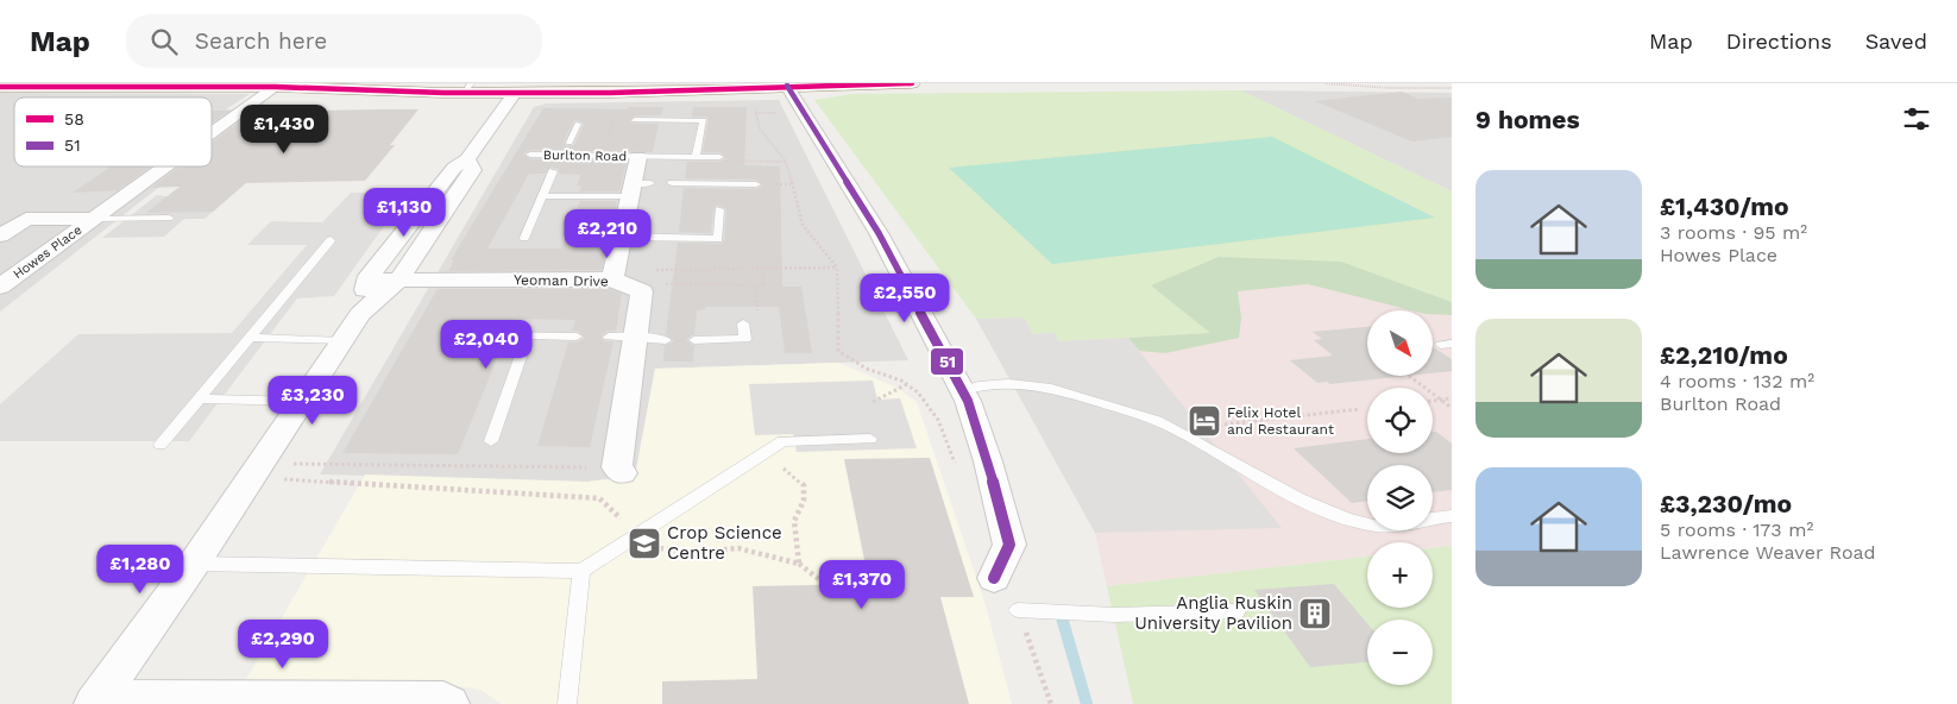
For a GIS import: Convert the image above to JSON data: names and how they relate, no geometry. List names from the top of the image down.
{
  "streets": {
    "street": ["Burlton Road", "Howes Place", "Yeoman Drive"]
  },
  "crossings": [
    ["Burlton Road", "Yeoman Drive"]
  ],
  "places": {
    "hotel": ["Felix Hotel and Restaurant"],
    "school or university": ["Crop Science Centre"],
    "building": ["Anglia Ruskin University Pavilion"]
  },
  "lines": ["transit line 58", "transit line 51"],
  "legend": ["58", "51"],
  "north": "bottom right",
  "page": {
    "header": "Map",
    "search": "Search here",
    "nav": ["Map", "Directions", "Saved"],
    "heading": "9 homes",
    "price": [
      "£1,430",
      "£1,130",
      "£2,210",
      "£2,550",
      "£2,040",
      "£3,230",
      "£1,280",
      "£1,370",
      "£2,290"
    ],
    "list": [
      {
        "name": "£1,430/mo",
        "note": "3 rooms · 95 m² · Howes Place"
      },
      {
        "name": "£2,210/mo",
        "note": "4 rooms · 132 m² · Burlton Road"
      },
      {
        "name": "£3,230/mo",
        "note": "5 rooms · 173 m² · Lawrence Weaver Road"
      }
    ],
    "map_buttons": ["+", "−"]
  }
}
